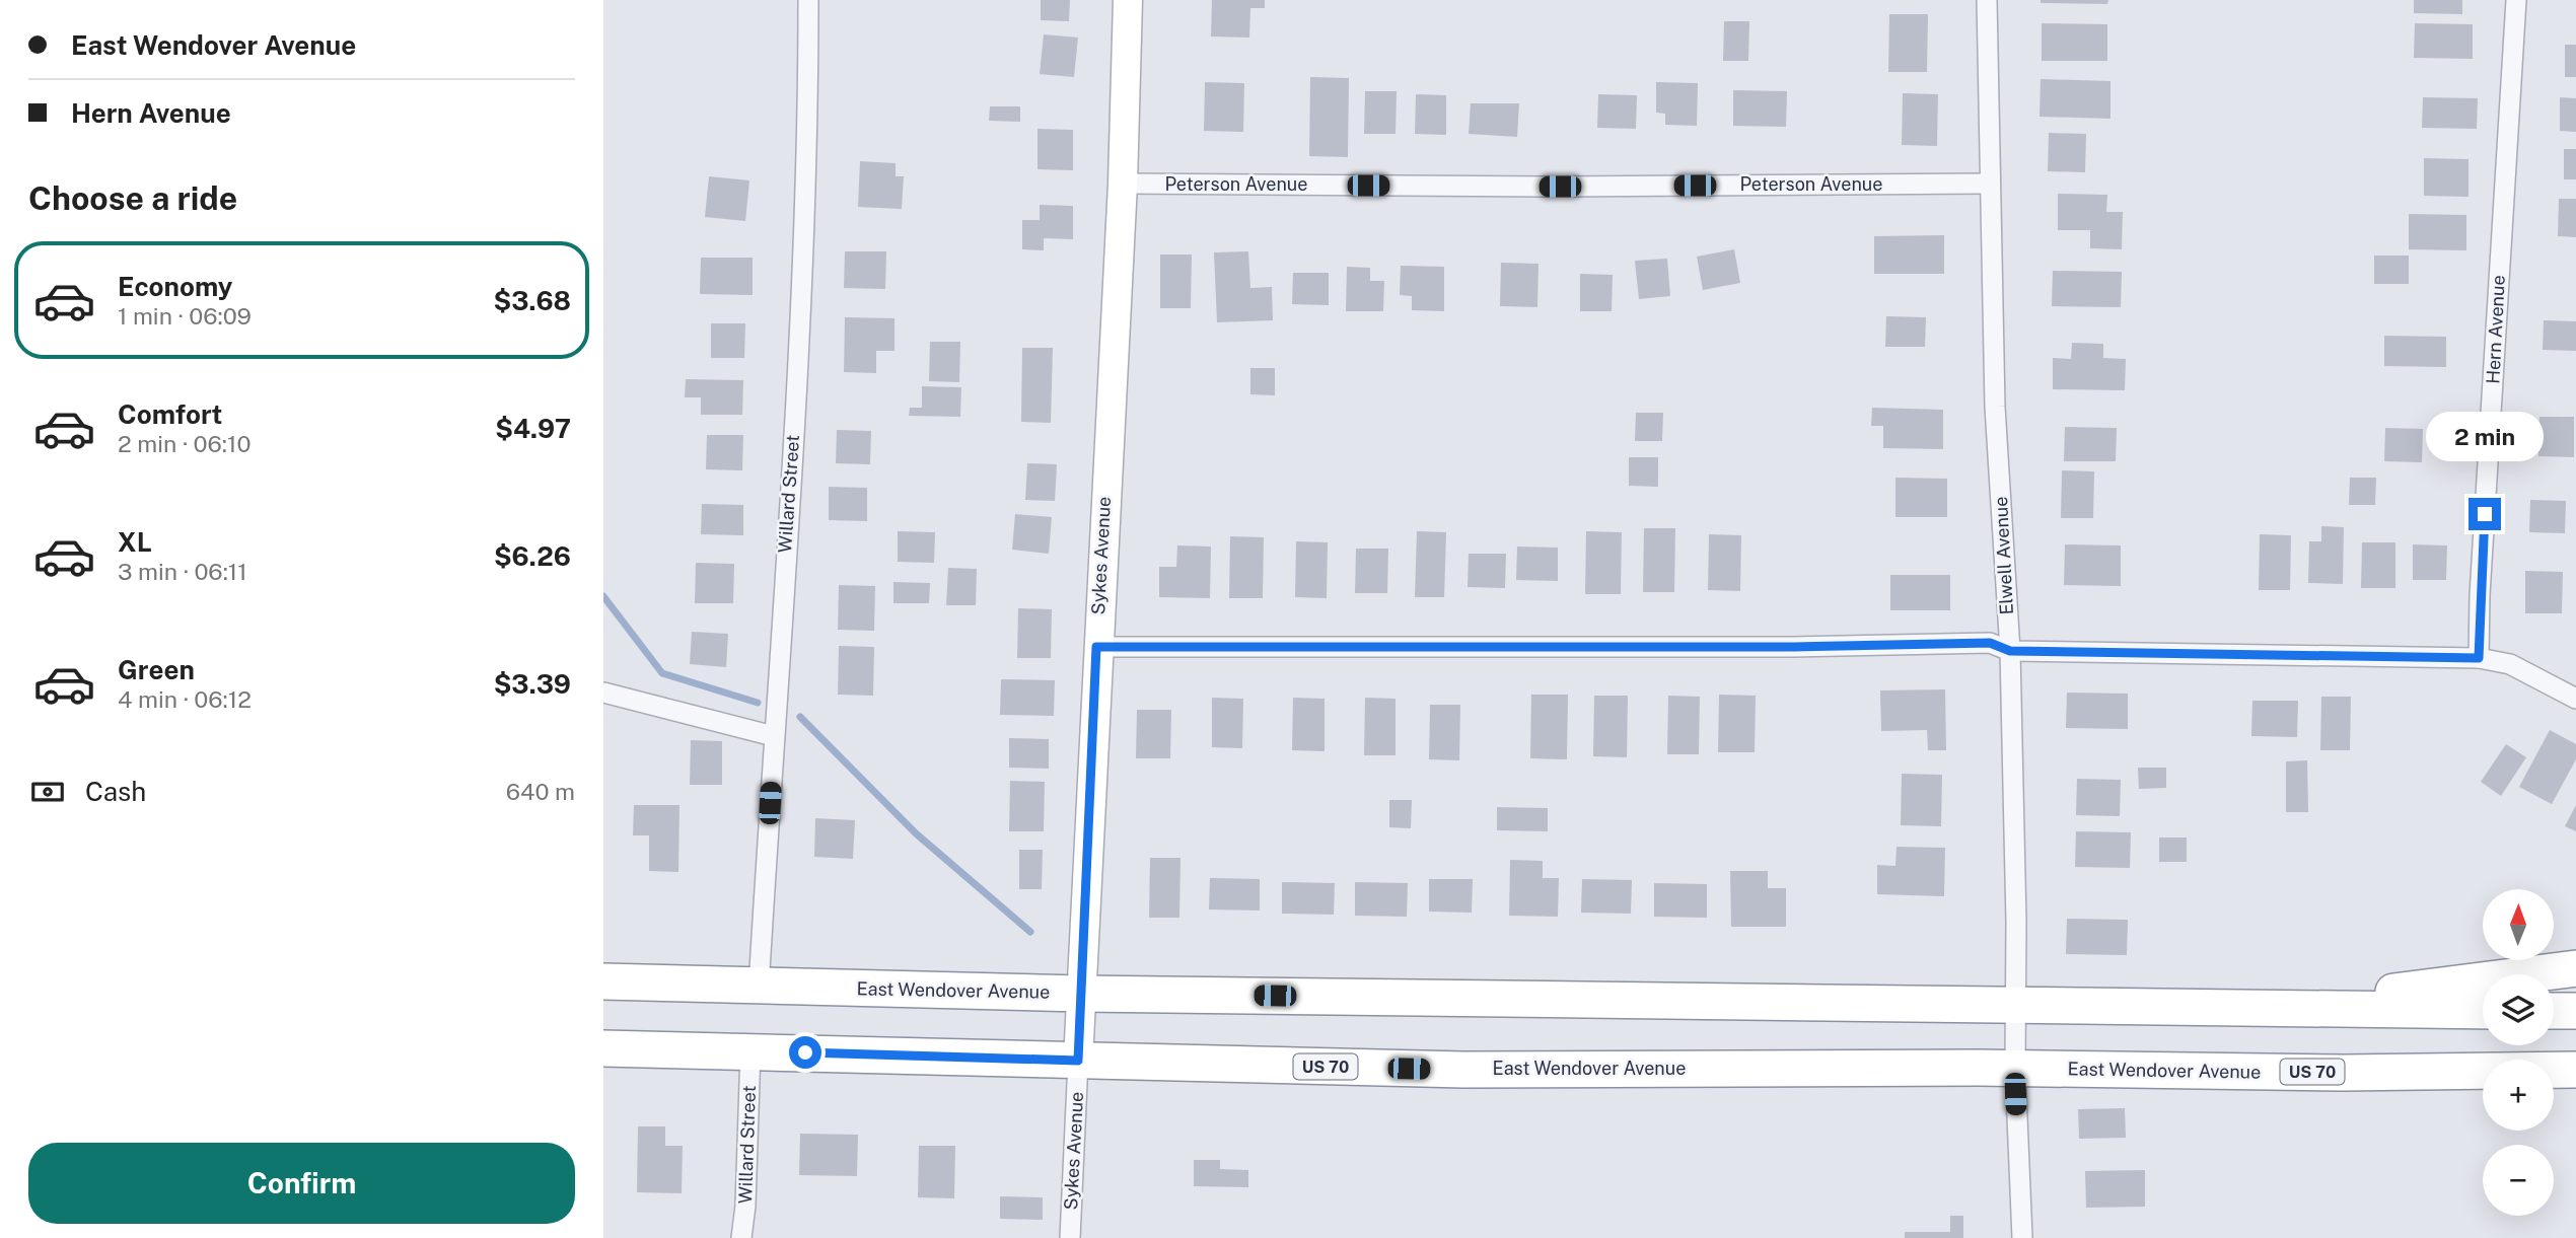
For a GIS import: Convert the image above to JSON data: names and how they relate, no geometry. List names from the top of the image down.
{
  "streets": {
    "highway": ["East Wendover Avenue", "US 70"],
    "street": [
      "Peterson Avenue",
      "Hern Avenue",
      "Willard Street",
      "Sykes Avenue",
      "Elwell Avenue"
    ]
  },
  "crossings": [
    ["Peterson Avenue", "Sykes Avenue"],
    ["Peterson Avenue", "Elwell Avenue"],
    ["Willard Street", "East Wendover Avenue"],
    ["Sykes Avenue", "East Wendover Avenue"],
    ["Elwell Avenue", "East Wendover Avenue"]
  ],
  "north": "top",
  "page": {
    "banner": ["East Wendover Avenue", "Hern Avenue"],
    "heading": "Choose a ride",
    "list": [
      {
        "name": "Economy",
        "note": "1 min · 06:09",
        "value": "$3.68"
      },
      {
        "name": "Comfort",
        "note": "2 min · 06:10",
        "value": "$4.97"
      },
      {
        "name": "XL",
        "note": "3 min · 06:11",
        "value": "$6.26"
      },
      {
        "name": "Green",
        "note": "4 min · 06:12",
        "value": "$3.39"
      }
    ],
    "bubble": "2 min",
    "pay": ["Cash", "640 m"],
    "map_buttons": ["+", "−"],
    "buttons": "Confirm"
  }
}
